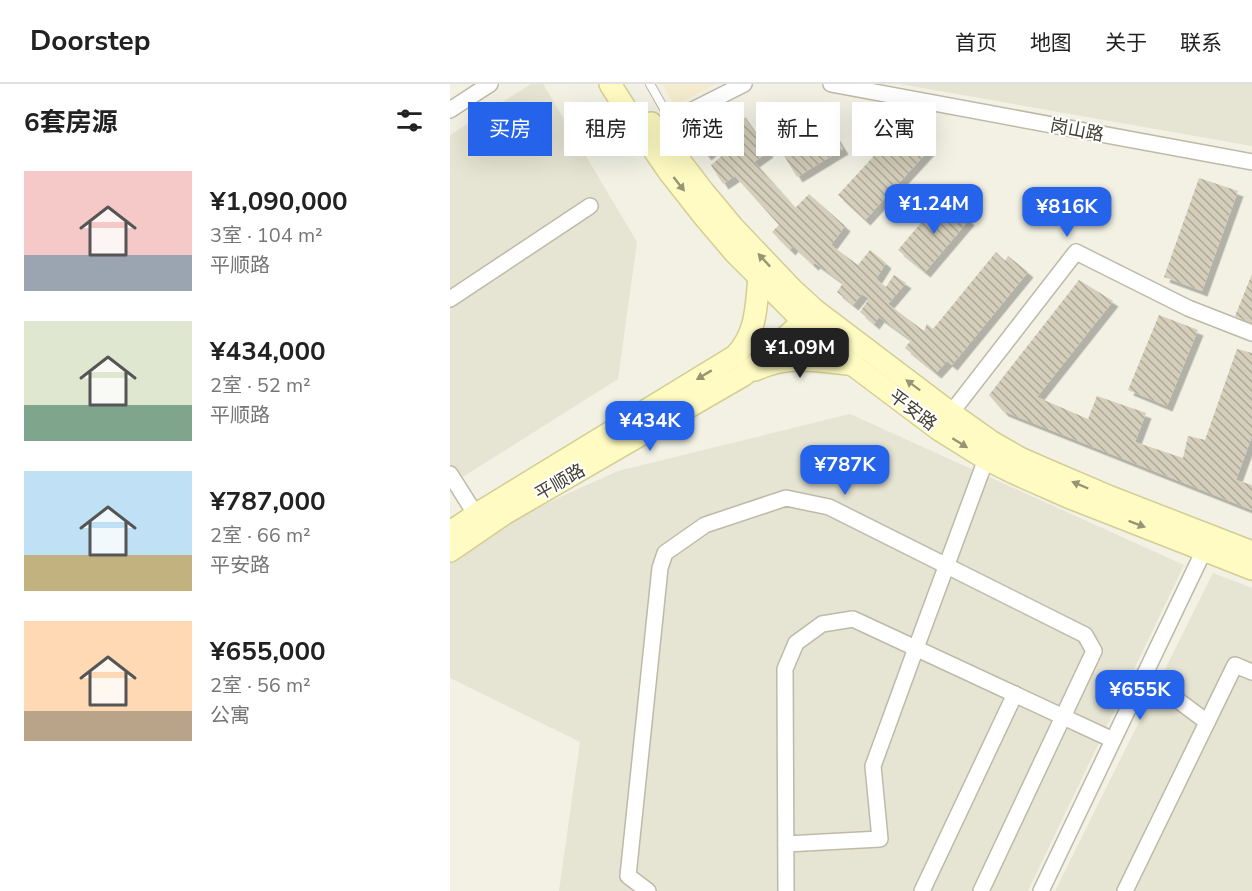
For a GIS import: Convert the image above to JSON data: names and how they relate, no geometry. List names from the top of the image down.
{
  "streets": {
    "main road": ["平安路", "平顺路"],
    "street": ["岗山路"]
  },
  "crossings": [
    ["平安路", "平顺路"]
  ],
  "page": {
    "header": "Doorstep",
    "nav": [
      "首页",
      "地图",
      "关于",
      "联系"
    ],
    "heading": "6套房源",
    "chip": [
      "买房",
      "租房",
      "筛选",
      "新上",
      "公寓"
    ],
    "list": [
      {
        "name": "¥1,090,000",
        "note": "3室 · 104 m² · 平顺路"
      },
      {
        "name": "¥434,000",
        "note": "2室 · 52 m² · 平顺路"
      },
      {
        "name": "¥787,000",
        "note": "2室 · 66 m² · 平安路"
      },
      {
        "name": "¥655,000",
        "note": "2室 · 56 m² · 公寓"
      }
    ],
    "price": [
      "¥1.24M",
      "¥816K",
      "¥1.09M",
      "¥434K",
      "¥787K",
      "¥655K"
    ]
  }
}
